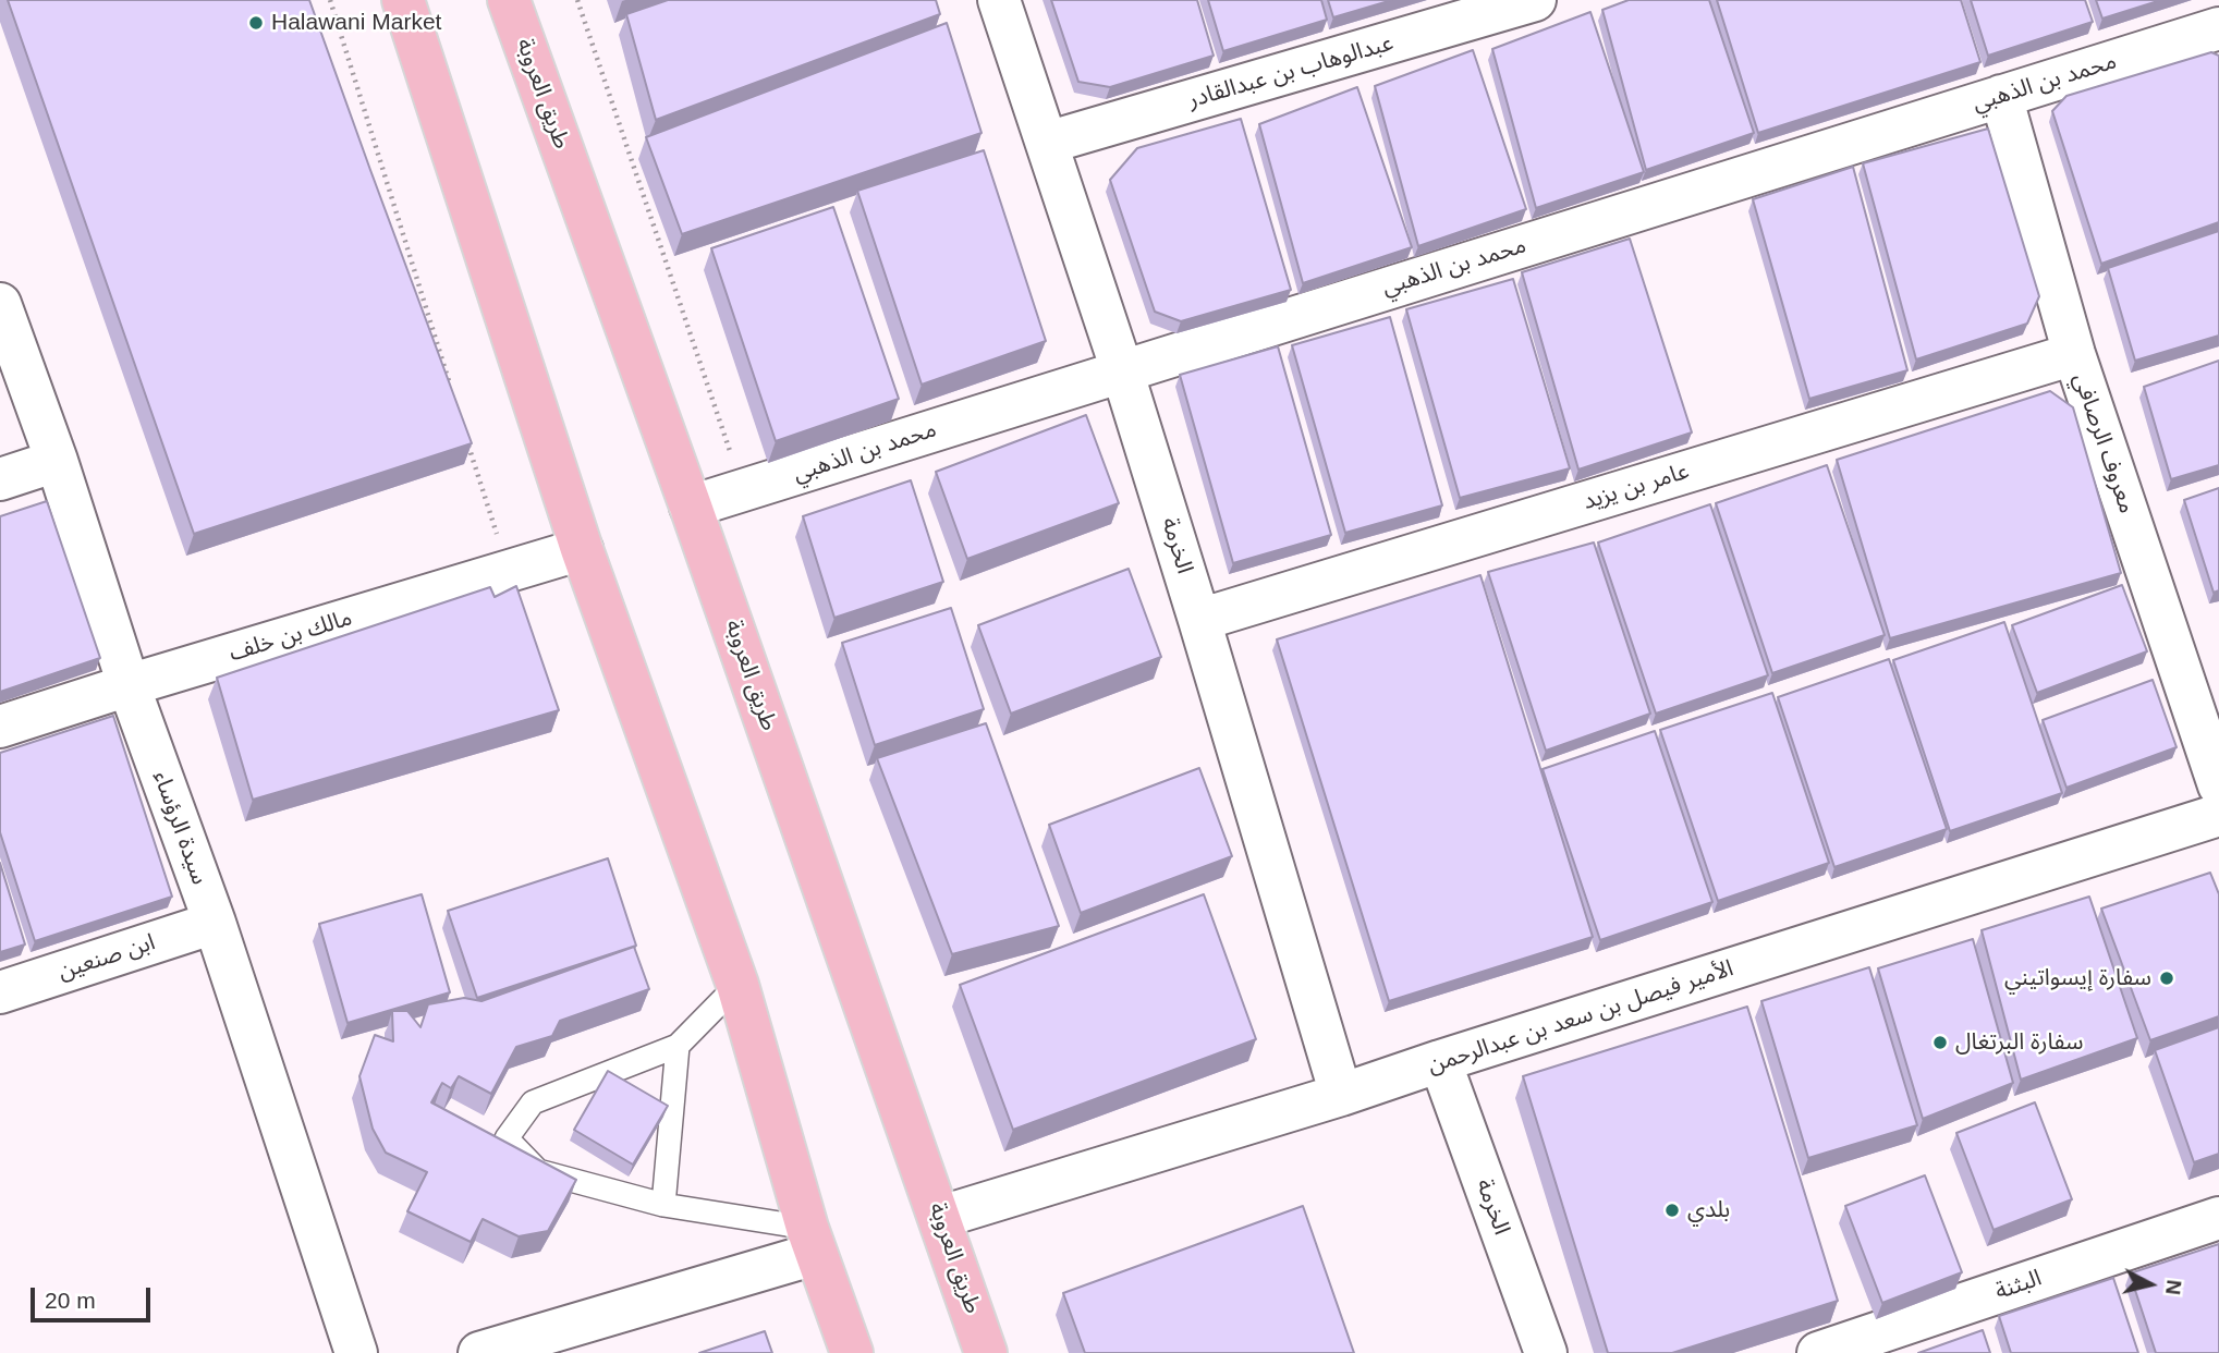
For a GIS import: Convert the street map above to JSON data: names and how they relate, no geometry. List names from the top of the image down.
{
  "streets": {
    "main road": ["طريق العروبة"],
    "street": [
      "عبدالوهاب بن عبدالقادر",
      "محمد بن الذهبي",
      "معروف الرصافي",
      "عامر بن يزيد",
      "الخرمة",
      "مالك بن خلف",
      "سيدة الرؤساء",
      "ابن صنعين",
      "الأمير فيصل بن سعد بن عبدالرحمن",
      "البثنة"
    ]
  },
  "crossings": [
    ["عبدالوهاب بن عبدالقادر", "الخرمة"],
    ["محمد بن الذهبي", "طريق العروبة"],
    ["محمد بن الذهبي", "معروف الرصافي"],
    ["محمد بن الذهبي", "الخرمة"],
    ["طريق العروبة", "الأمير فيصل بن سعد بن عبدالرحمن"],
    ["معروف الرصافي", "عامر بن يزيد"],
    ["عامر بن يزيد", "الخرمة"],
    ["الخرمة", "الأمير فيصل بن سعد بن عبدالرحمن"],
    ["مالك بن خلف", "سيدة الرؤساء"],
    ["سيدة الرؤساء", "ابن صنعين"]
  ],
  "places": [
    "Halawani Market",
    "سفارة إيسواتيني",
    "سفارة البرتغال",
    "بلدي"
  ],
  "scale_bar": "20 m",
  "north": "right"
}
